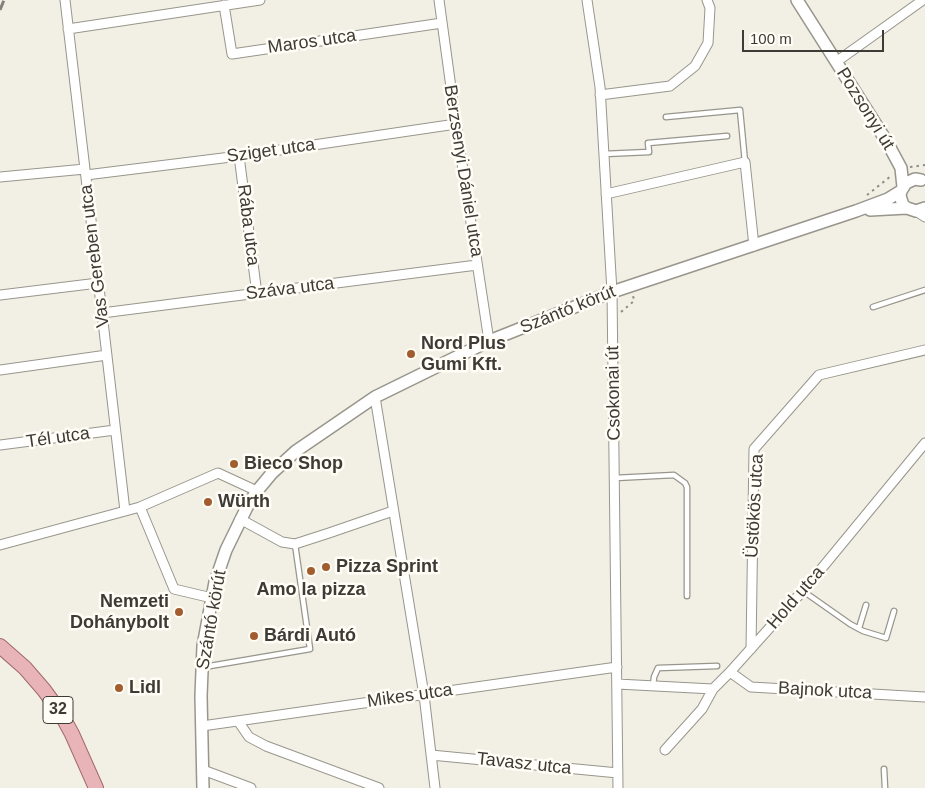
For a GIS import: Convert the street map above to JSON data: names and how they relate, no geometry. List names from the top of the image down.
{
  "streets": {
    "main road": ["32"],
    "street": [
      "Maros utca",
      "Pozsonyi út",
      "Sziget utca",
      "Berzsenyi Dániel utca",
      "Rába utca",
      "Vas Gereben utca",
      "Száva utca",
      "Szántó körút",
      "Csokonai út",
      "Tél utca",
      "Üstökös utca",
      "Hold utca",
      "Bajnok utca",
      "Mikes utca",
      "Tavasz utca"
    ]
  },
  "crossings": [
    ["Maros utca", "Berzsenyi Dániel utca"],
    ["Pozsonyi út", "Szántó körút"],
    ["Sziget utca", "Berzsenyi Dániel utca"],
    ["Sziget utca", "Rába utca"],
    ["Sziget utca", "Vas Gereben utca"],
    ["Berzsenyi Dániel utca", "Száva utca"],
    ["Berzsenyi Dániel utca", "Szántó körút"],
    ["Rába utca", "Száva utca"],
    ["Vas Gereben utca", "Száva utca"],
    ["Vas Gereben utca", "Tél utca"],
    ["Szántó körút", "Csokonai út"],
    ["Szántó körút", "Mikes utca"],
    ["Csokonai út", "Mikes utca"],
    ["Csokonai út", "Tavasz utca"],
    ["Üstökös utca", "Hold utca"],
    ["Hold utca", "Bajnok utca"]
  ],
  "places": [
    "Nord Plus Gumi Kft.",
    "Bieco Shop",
    "Würth",
    "Pizza Sprint",
    "Amo la pizza",
    "Nemzeti Dohánybolt",
    "Bárdi Autó",
    "Lidl"
  ],
  "scale_bar": "100 m"
}
